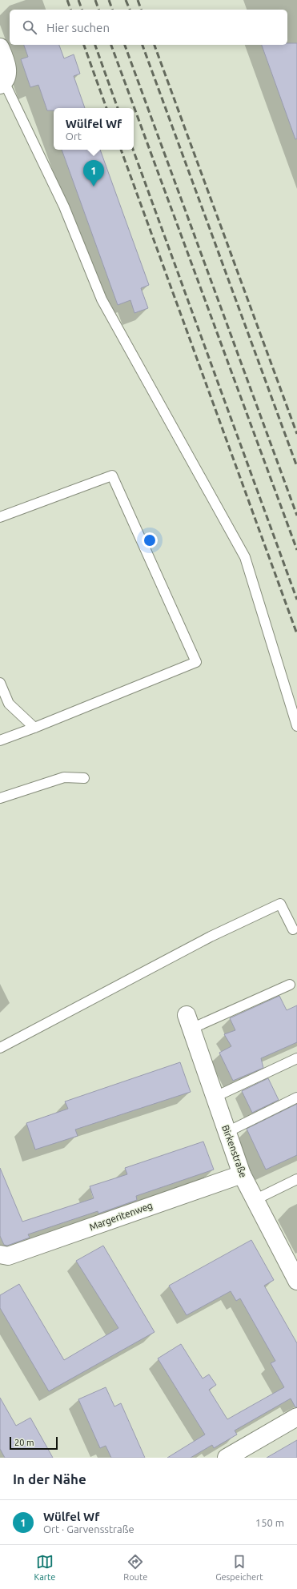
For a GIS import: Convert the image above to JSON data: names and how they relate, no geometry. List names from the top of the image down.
{
  "streets": {
    "street": ["Birkenstraße", "Margeritenweg"]
  },
  "crossings": [
    ["Birkenstraße", "Margeritenweg"]
  ],
  "scale_bar": "20 m",
  "page": {
    "search": "Hier suchen",
    "popup": ["Wülfel Wf", "Ort"],
    "pins": "1",
    "scale": "20 m",
    "heading": "In der Nähe",
    "list": [
      {
        "mark": "1",
        "name": "Wülfel Wf",
        "note": "Ort · Garvensstraße",
        "value": "150 m"
      }
    ],
    "nav": ["Karte", "Route", "Gespeichert"]
  }
}
